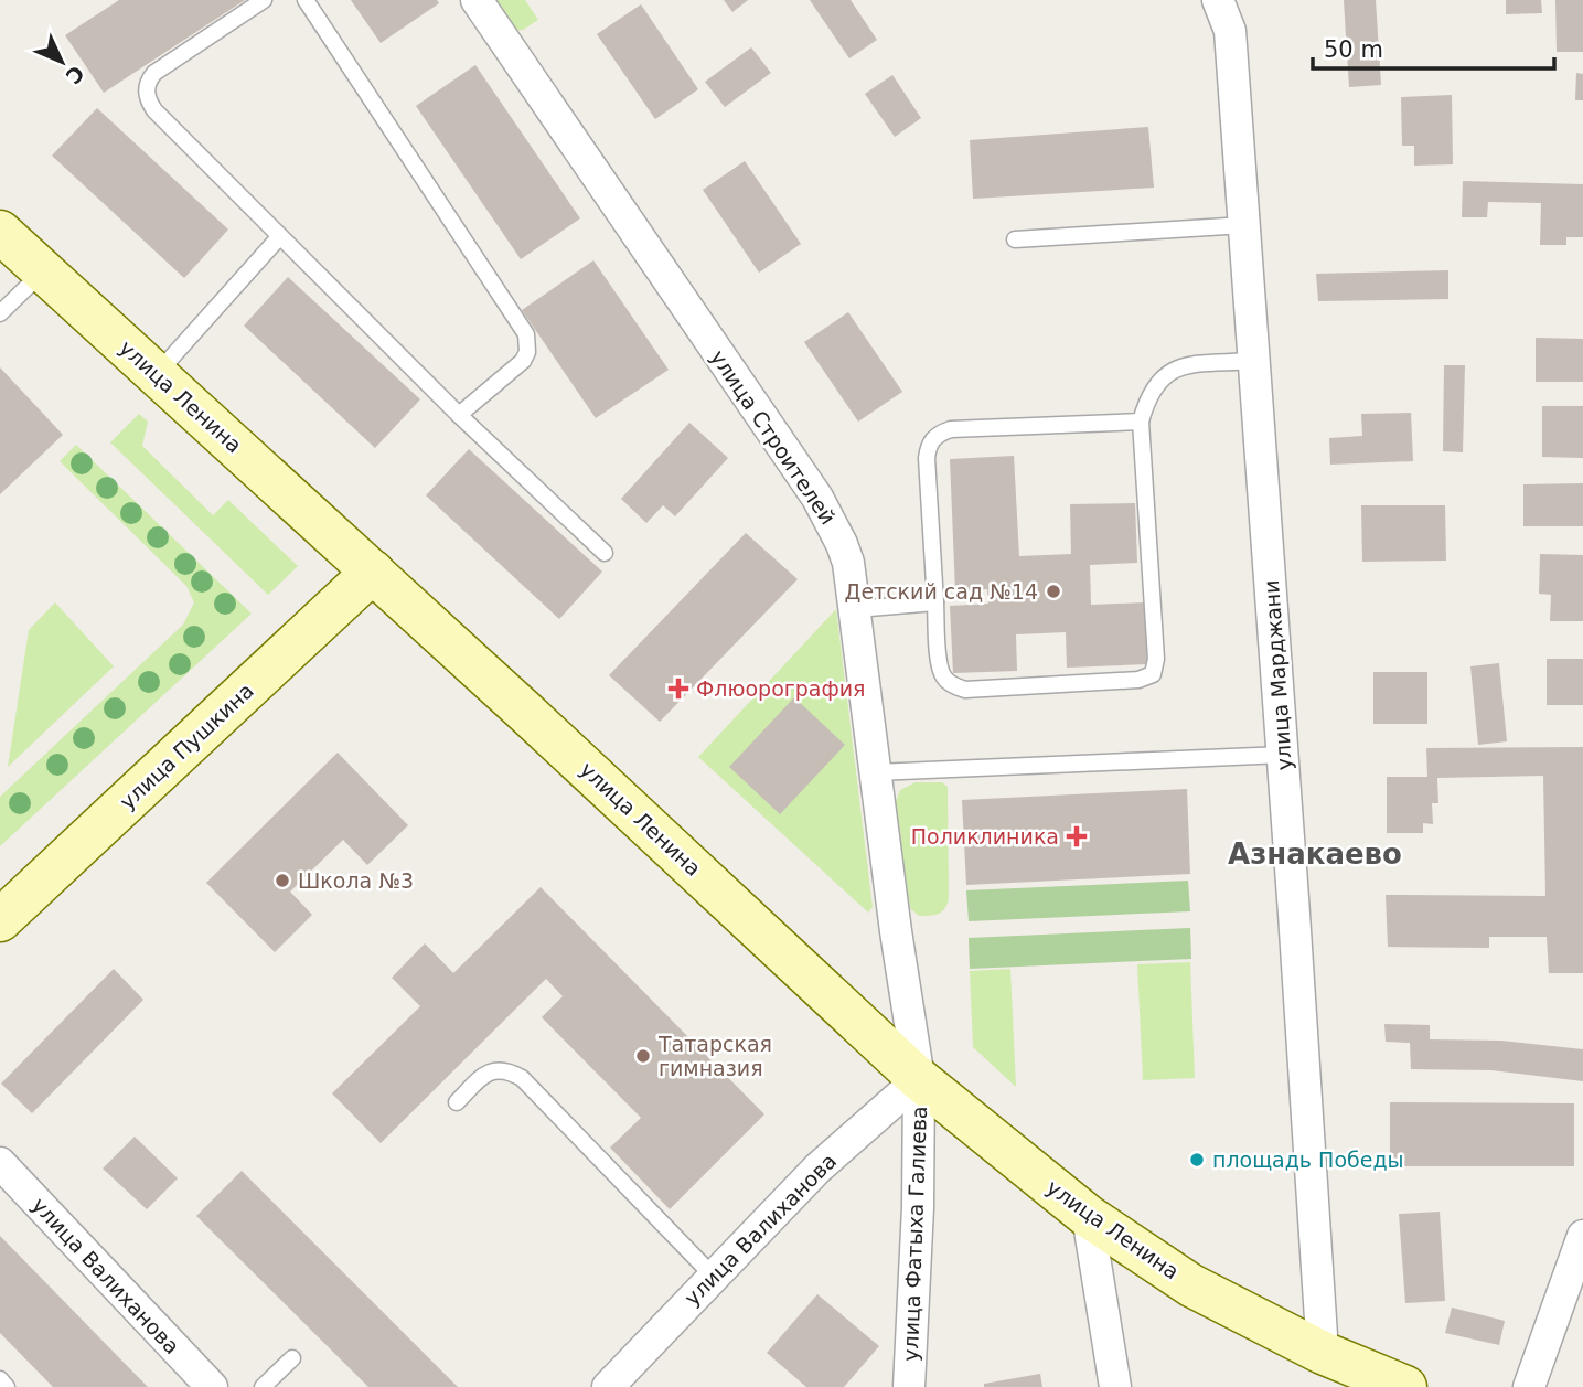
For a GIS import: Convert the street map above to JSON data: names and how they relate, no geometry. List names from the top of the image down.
{
  "streets": {
    "main road": ["улица Ленина", "улица Пушкина"],
    "street": [
      "улица Строителей",
      "улица Марджани",
      "улица Валиханова",
      "улица Фатыха Галиева"
    ]
  },
  "crossings": [
    ["улица Ленина", "улица Строителей"],
    ["улица Ленина", "улица Марджани"],
    ["улица Ленина", "улица Пушкина"],
    ["улица Ленина", "улица Валиханова"],
    ["улица Ленина", "улица Фатыха Галиева"],
    ["улица Строителей", "улица Валиханова"],
    ["улица Строителей", "улица Фатыха Галиева"],
    ["улица Валиханова", "улица Фатыха Галиева"]
  ],
  "districts": ["Азнакаево"],
  "places": {
    "other": [
      "Детский сад №14",
      "Школа №3",
      "Татарская гимназия",
      "площадь Победы"
    ],
    "health": ["Флюорография", "Поликлиника"]
  },
  "scale_bar": "50 m",
  "north": "bottom right"
}
